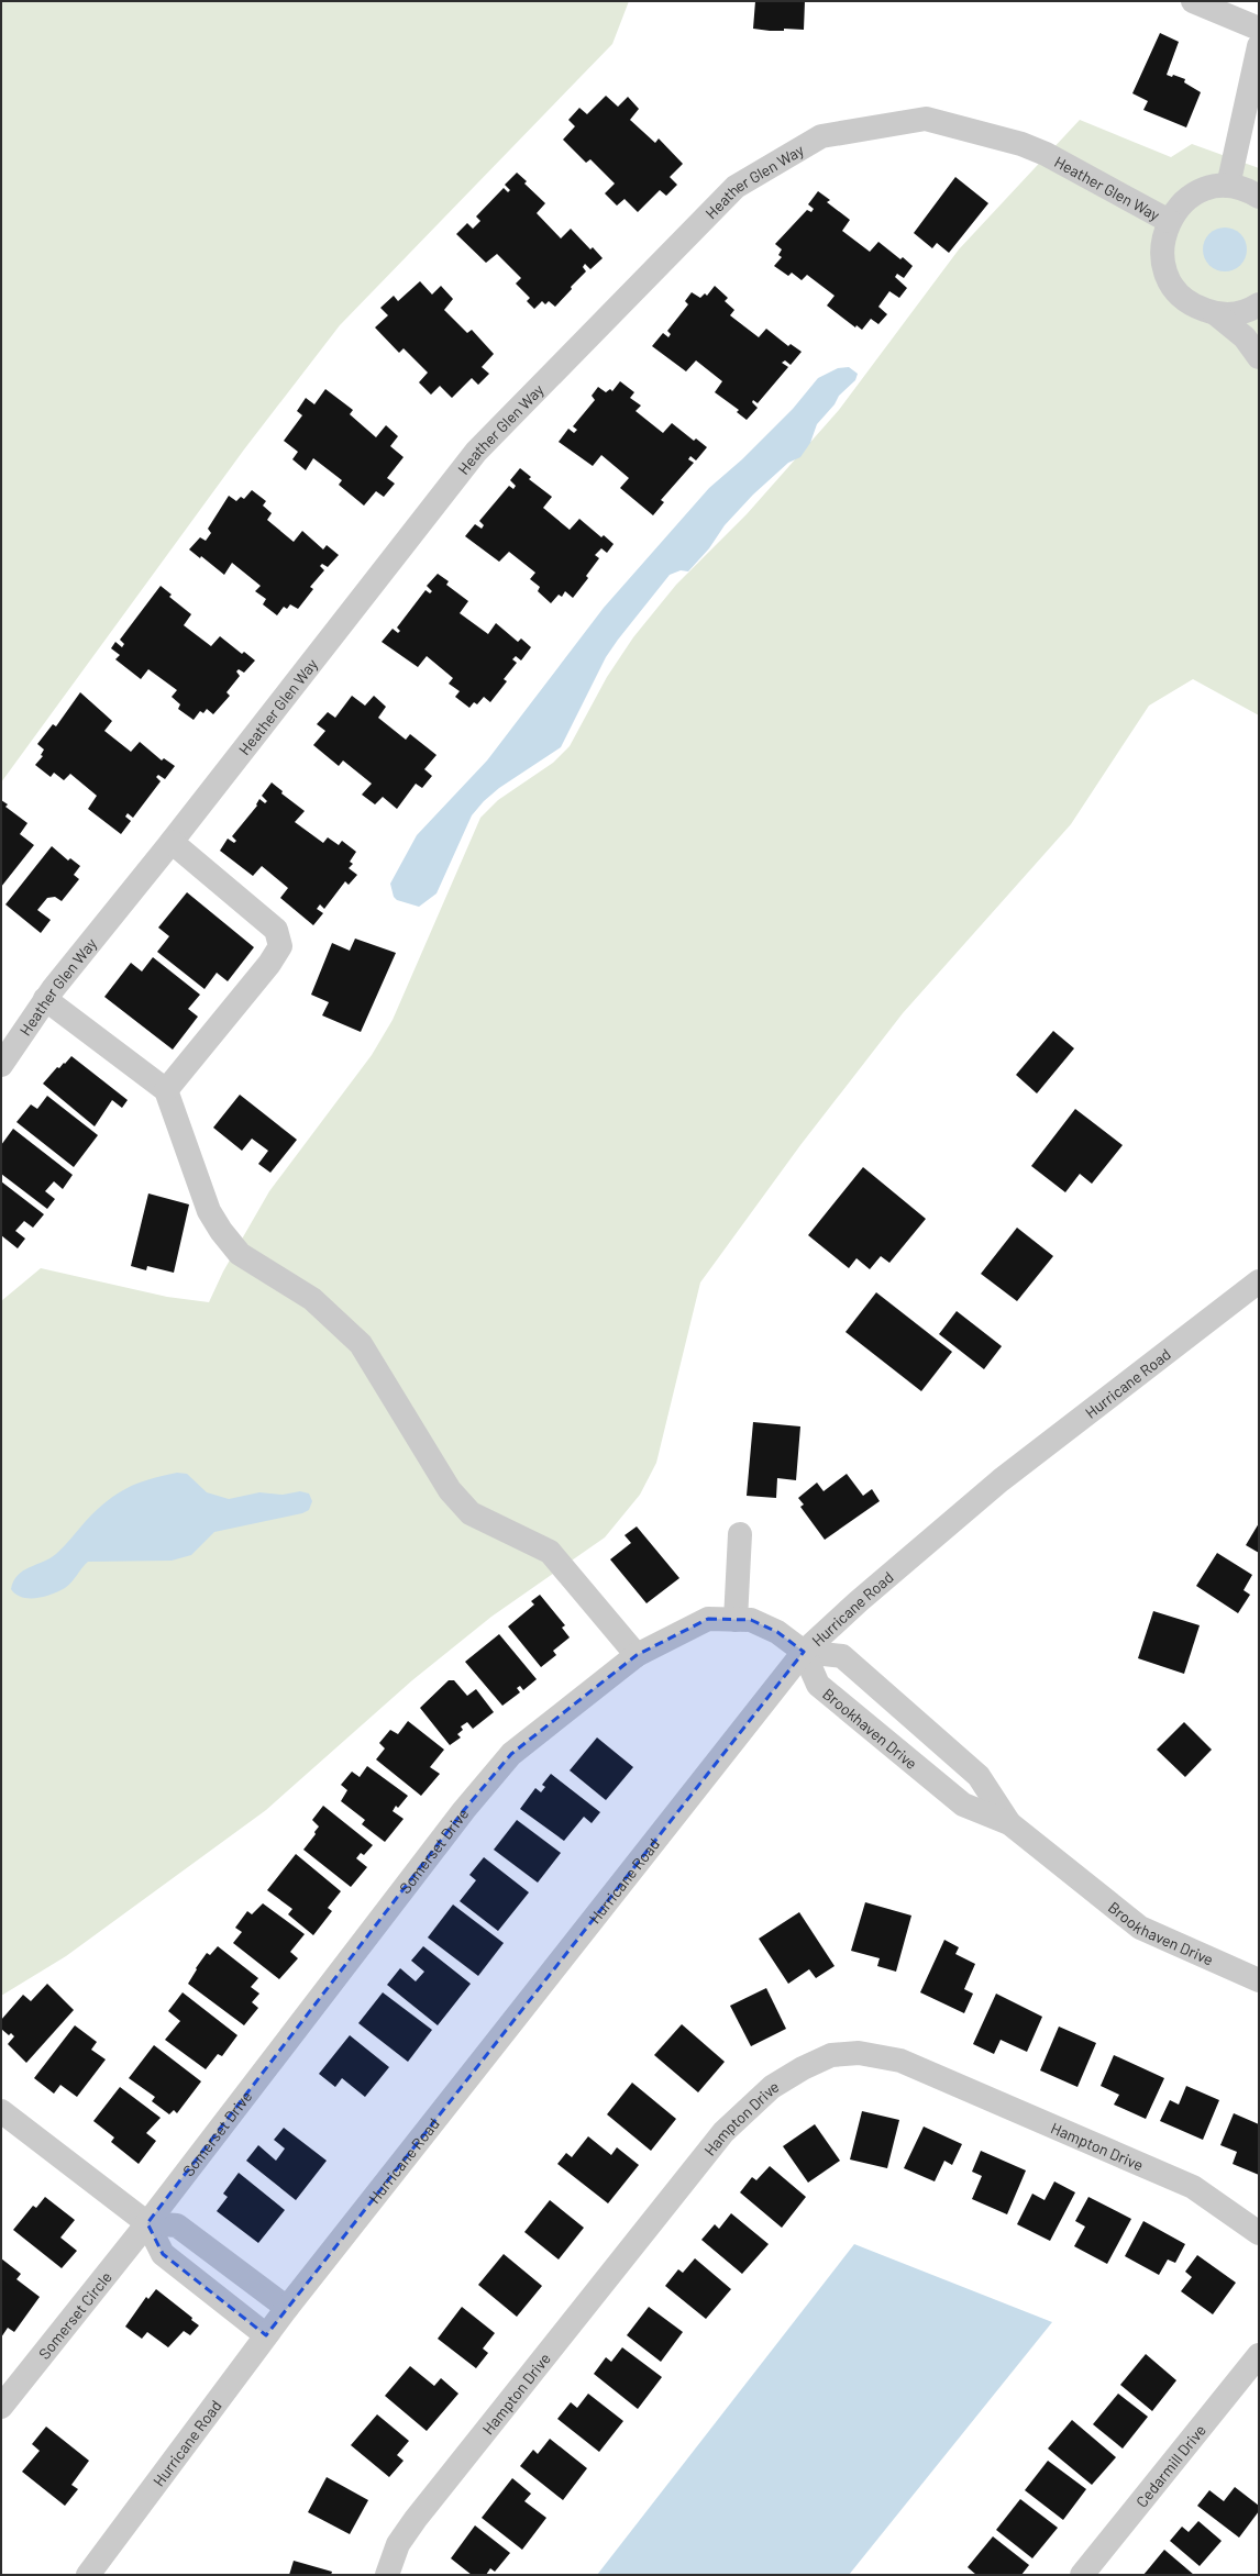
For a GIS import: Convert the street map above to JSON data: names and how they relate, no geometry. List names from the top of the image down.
{
  "streets": {
    "street": [
      "Heather Glen Way",
      "Hurricane Road",
      "Brookhaven Drive",
      "Somerset Drive",
      "Hampton Drive",
      "Somerset Circle",
      "Cedarmill Drive"
    ]
  },
  "crossings": [
    ["Hurricane Road", "Brookhaven Drive"],
    ["Hurricane Road", "Somerset Drive"],
    ["Brookhaven Drive", "Somerset Drive"],
    ["Somerset Drive", "Somerset Circle"]
  ]
}
